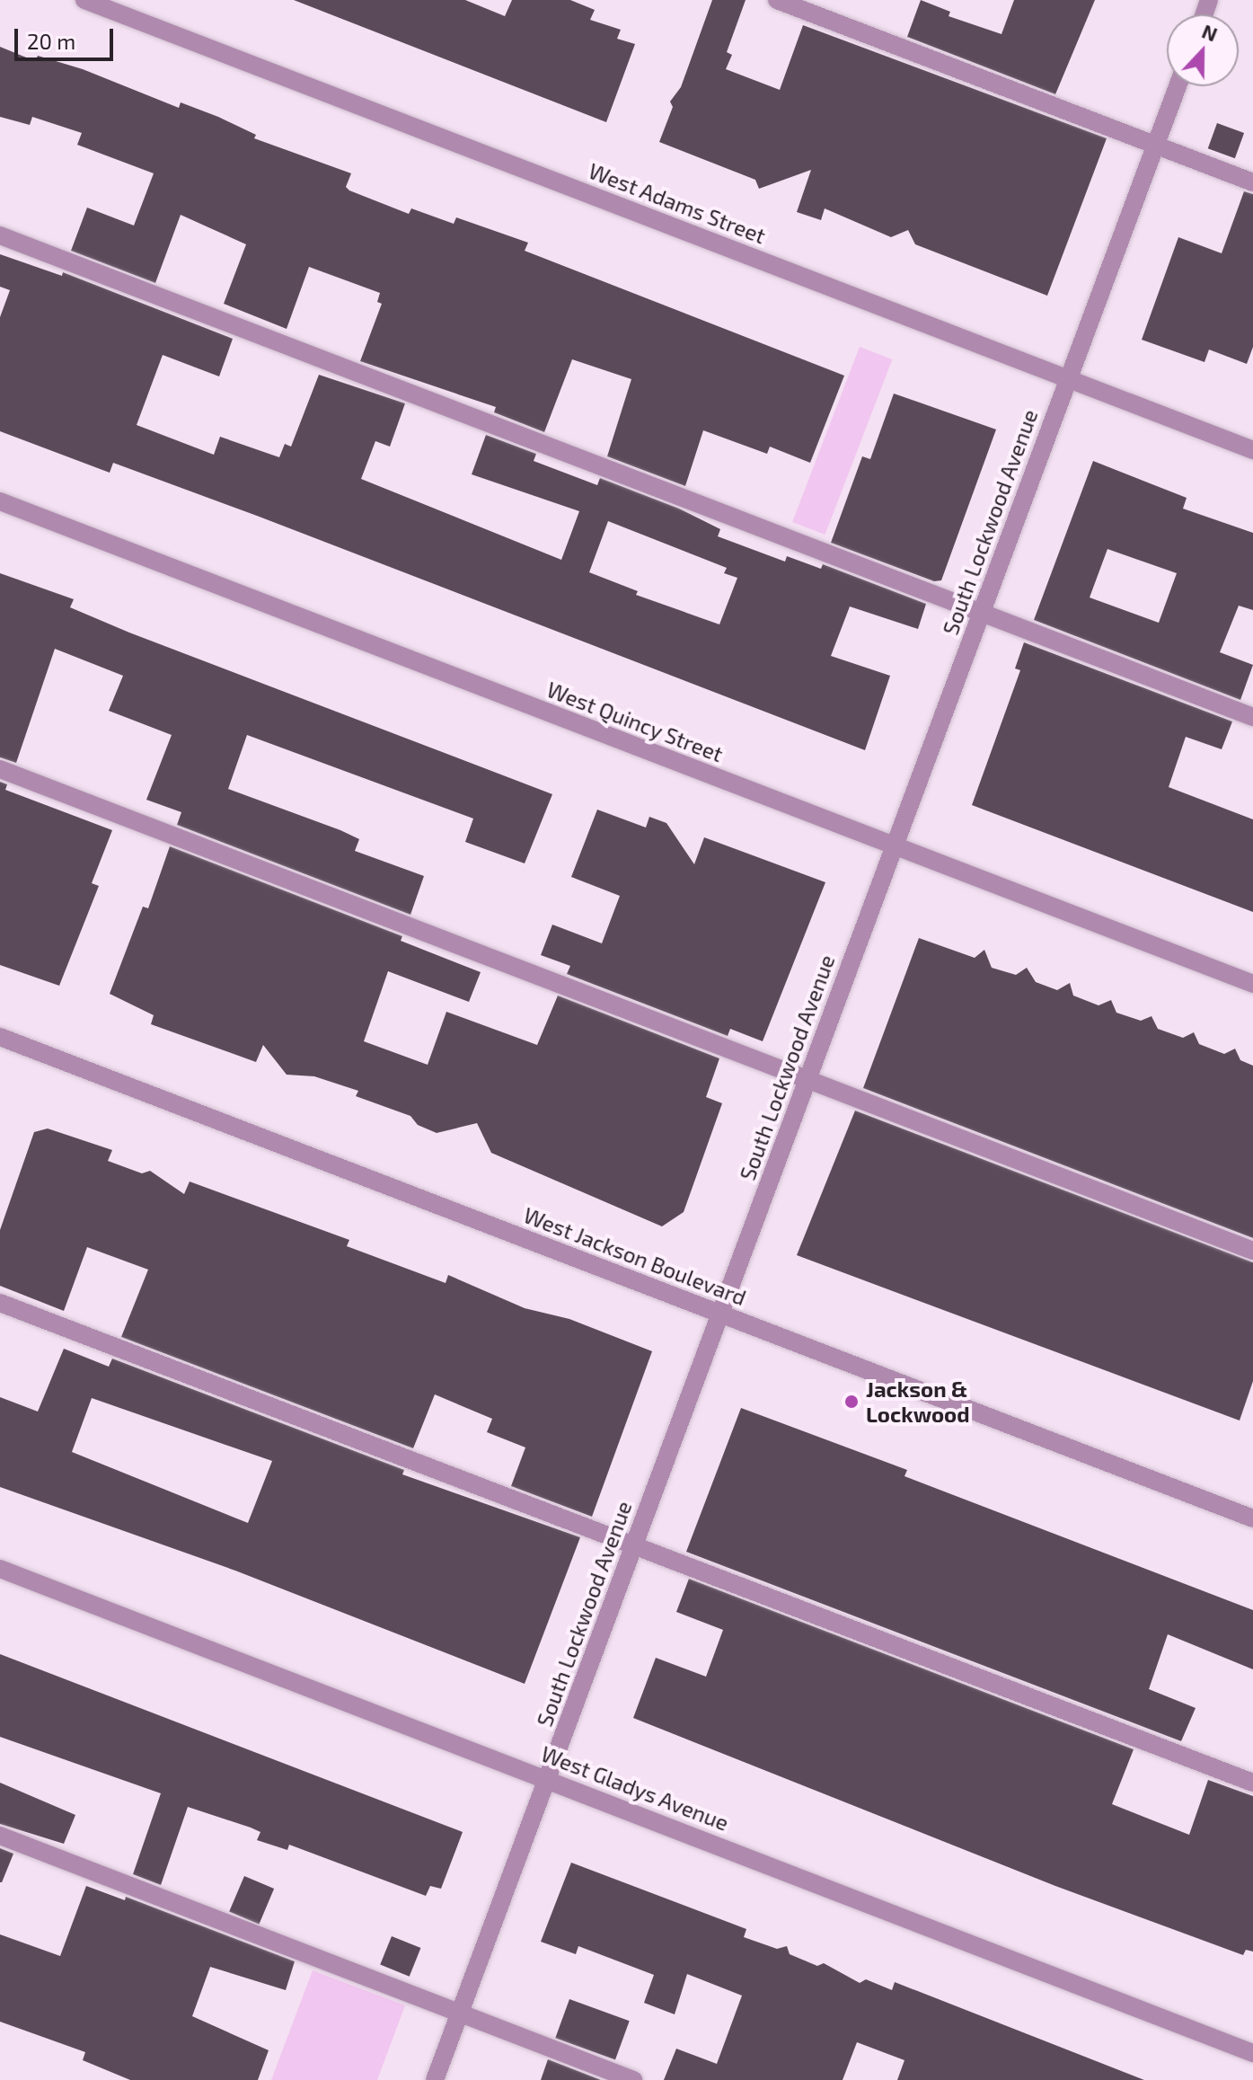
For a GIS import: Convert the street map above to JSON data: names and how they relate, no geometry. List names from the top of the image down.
{
  "streets": {
    "street": [
      "West Adams Street",
      "South Lockwood Avenue",
      "West Quincy Street",
      "West Jackson Boulevard",
      "West Gladys Avenue"
    ]
  },
  "crossings": [
    ["West Adams Street", "South Lockwood Avenue"],
    ["South Lockwood Avenue", "West Quincy Street"],
    ["South Lockwood Avenue", "West Jackson Boulevard"],
    ["South Lockwood Avenue", "West Gladys Avenue"]
  ],
  "places": ["Jackson & Lockwood"],
  "scale_bar": "20 m",
  "north": "top"
}
